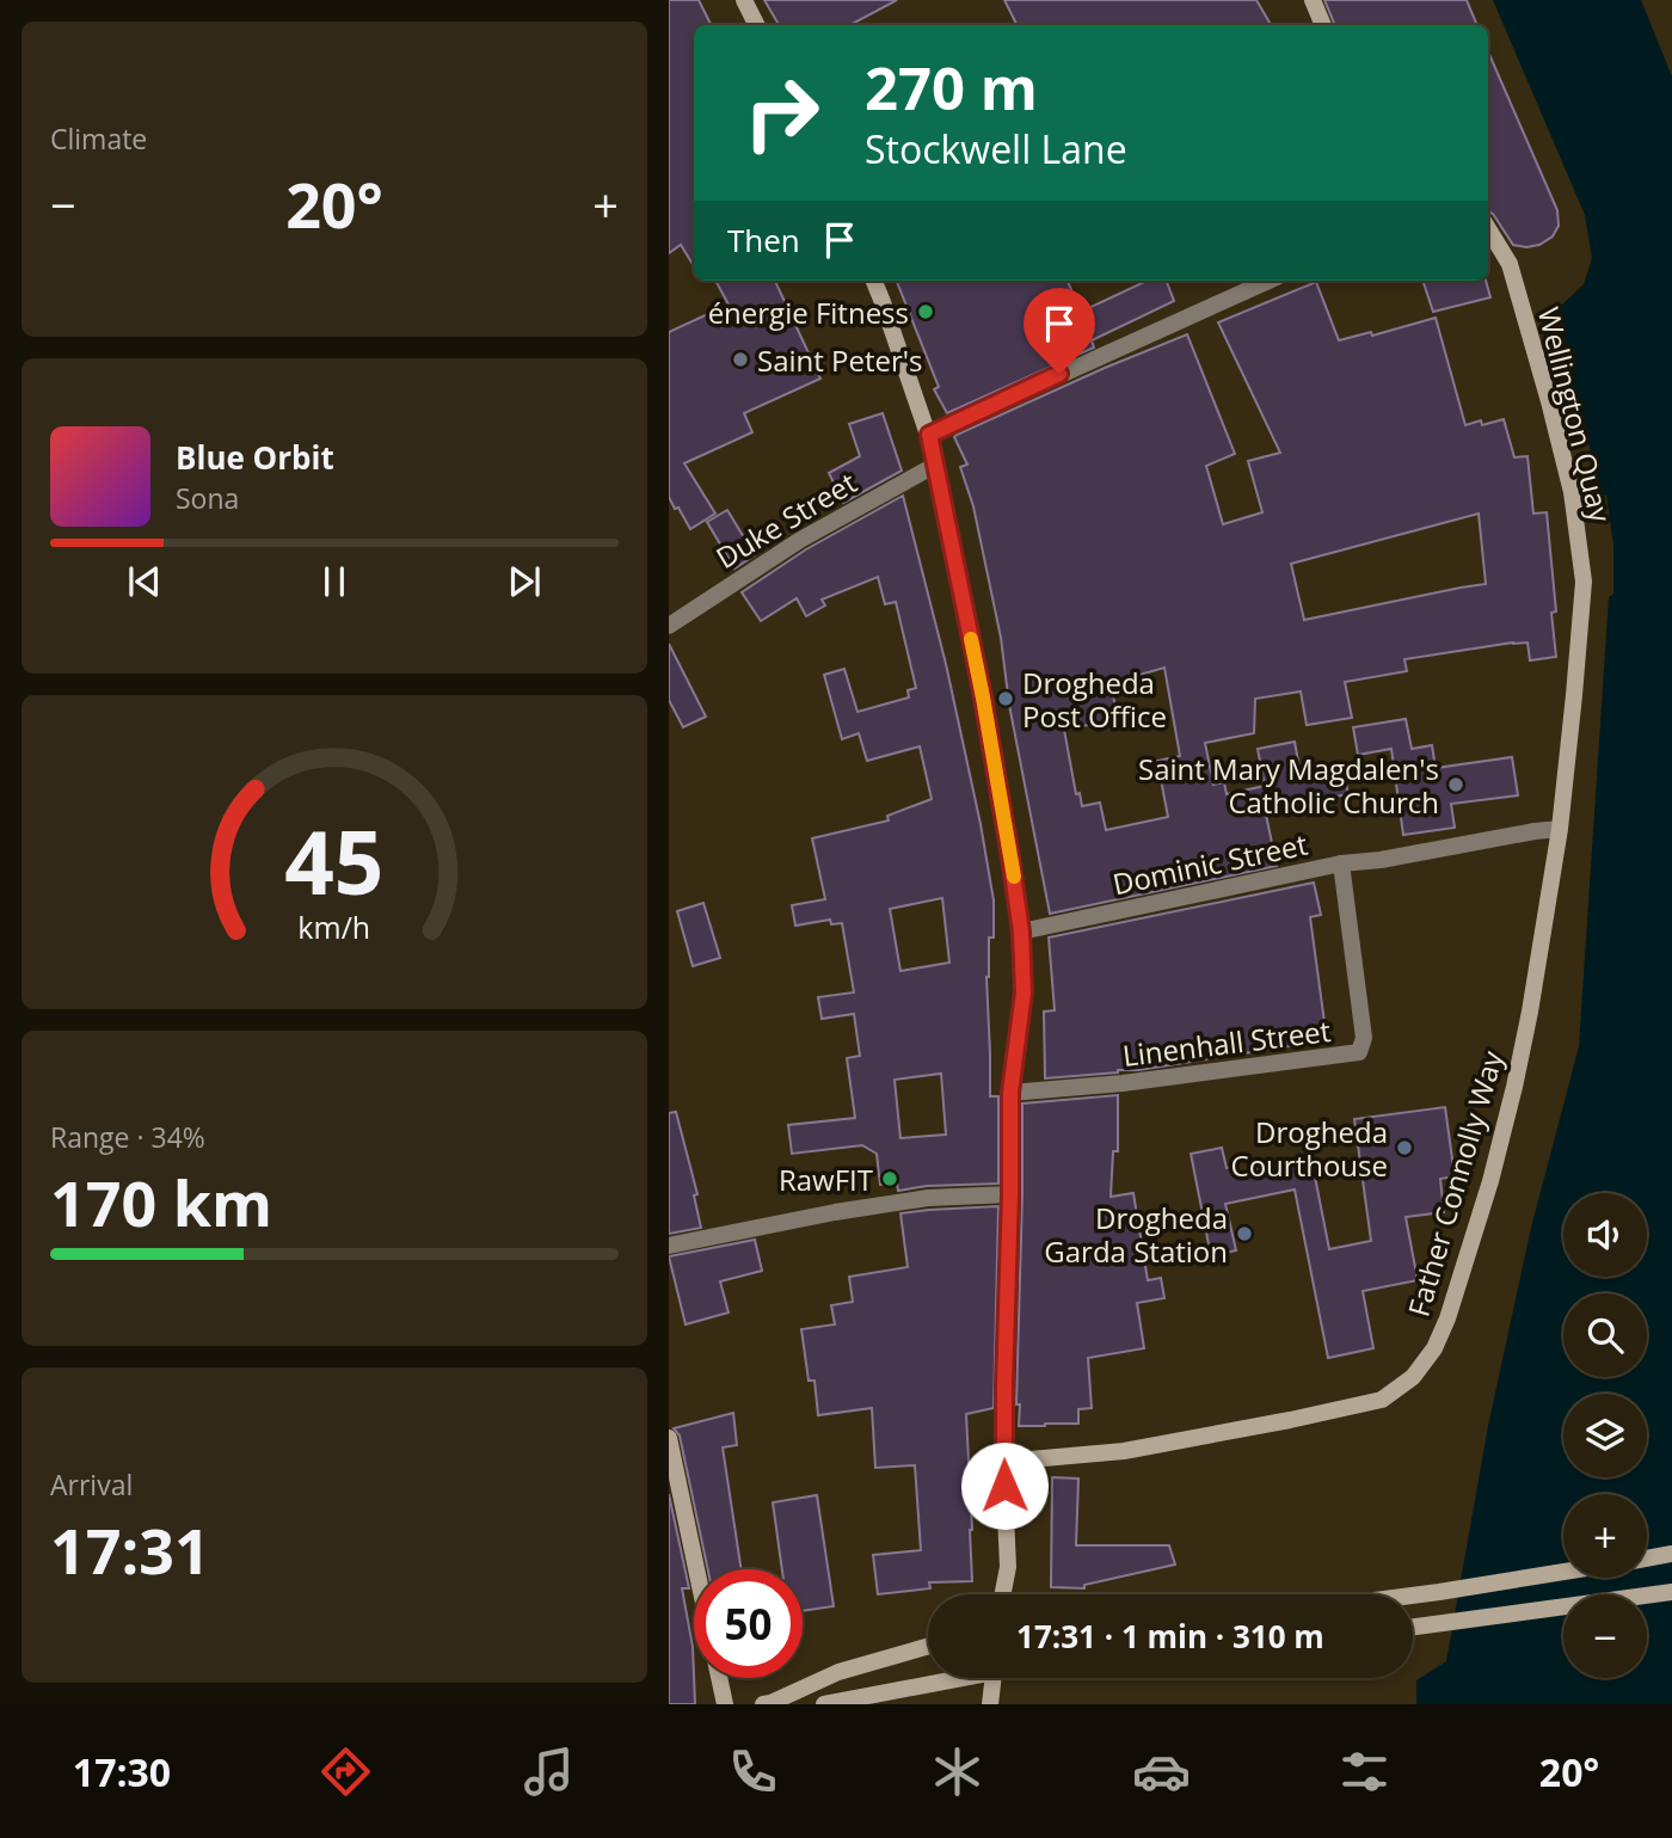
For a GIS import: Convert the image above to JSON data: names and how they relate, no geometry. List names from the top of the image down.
{
  "streets": {
    "main road": ["Wellington Quay", "Father Connolly Way"],
    "street": ["Duke Street", "Dominic Street", "Linenhall Street"]
  },
  "crossings": [
    ["Wellington Quay", "Dominic Street"],
    ["Wellington Quay", "Father Connolly Way"],
    ["Dominic Street", "Linenhall Street"],
    ["Dominic Street", "Father Connolly Way"]
  ],
  "places": [
    "énergie Fitness",
    "Saint Peter's",
    "Drogheda Post Office",
    "Saint Mary Magdalen's Catholic Church",
    "Drogheda Courthouse",
    "RawFIT",
    "Drogheda Garda Station"
  ],
  "page": {
    "tile": [
      "Climate",
      ["Range · 34%", "170 km"],
      ["Arrival", "17:31"]
    ],
    "turn": ["270 m", "Stockwell Lane"],
    "heat": ["−", "20°", "+"],
    "then": "Then",
    "song": ["Blue Orbit", "Sona"],
    "map_buttons": ["+", "−"],
    "limit": "50",
    "trip": "17:31 · 1 min · 310 m",
    "tabs": ["17:30", "20°"],
    "gauge": ["45", "km/h"]
  }
}
